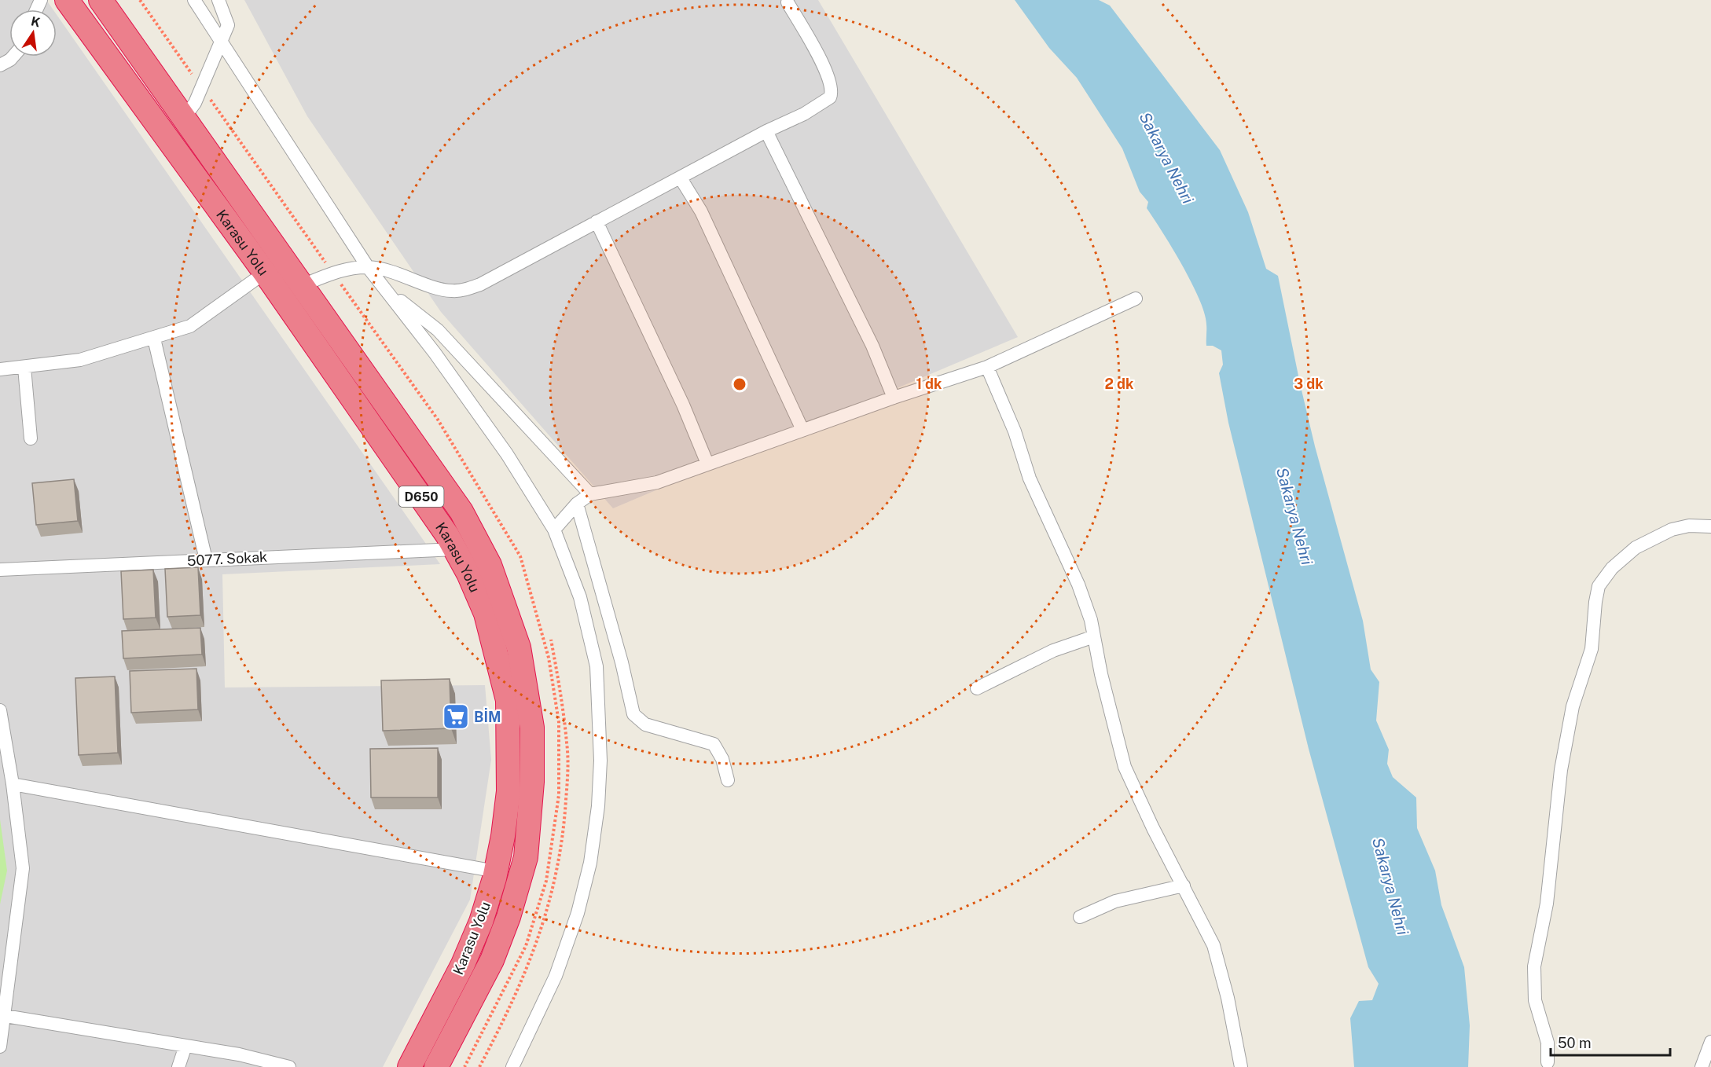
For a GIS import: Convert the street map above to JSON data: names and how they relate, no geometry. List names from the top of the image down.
{
  "streets": {
    "highway": ["Karasu Yolu", "D650"],
    "street": ["5077. Sokak"]
  },
  "crossings": [
    ["Karasu Yolu", "5077. Sokak"]
  ],
  "water": ["Sakarya Nehri"],
  "places": {
    "supermarket": ["BİM"]
  },
  "scale_bar": "50 m",
  "north": "top",
  "rings": ["1 dk", "2 dk", "3 dk"]
}
